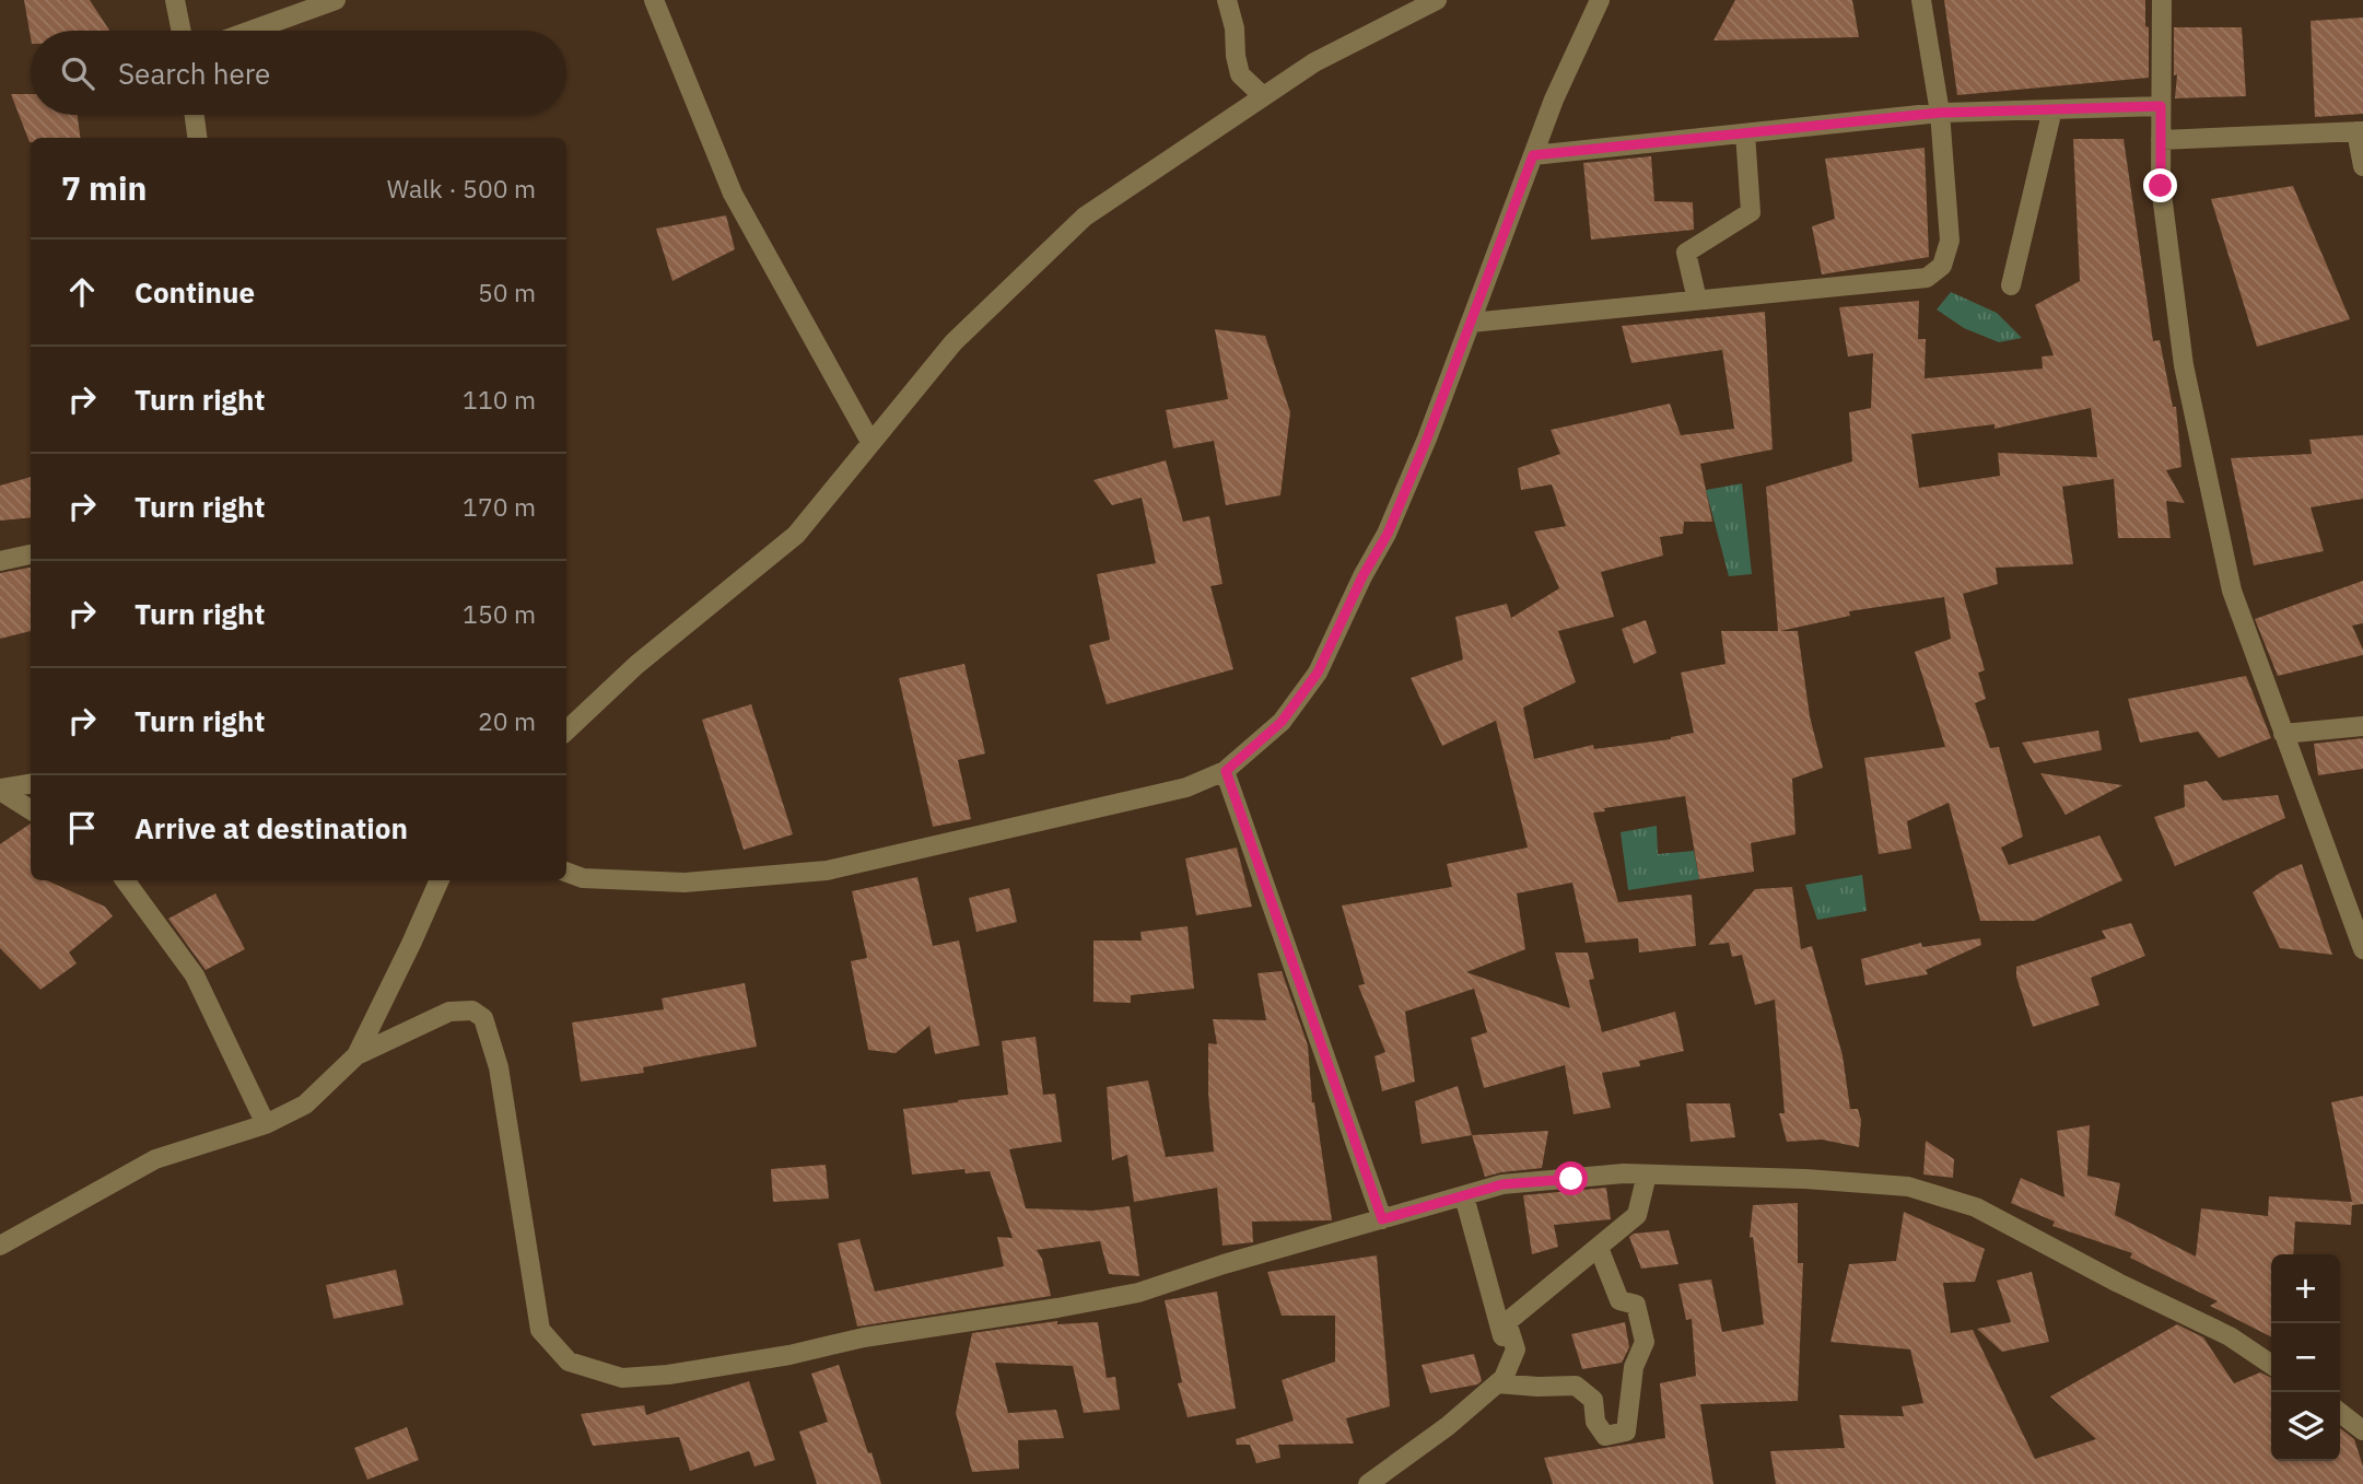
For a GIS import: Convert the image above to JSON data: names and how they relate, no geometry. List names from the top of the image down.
{
  "page": {
    "search": "Search here",
    "heading": ["7 min", "Walk · 500 m"],
    "list": [
      ["Continue", "50 m"],
      ["Turn right", "110 m"],
      ["Turn right", "170 m"],
      ["Turn right", "150 m"],
      ["Turn right", "20 m"],
      "Arrive at destination"
    ],
    "map_buttons": ["+", "−"]
  }
}
